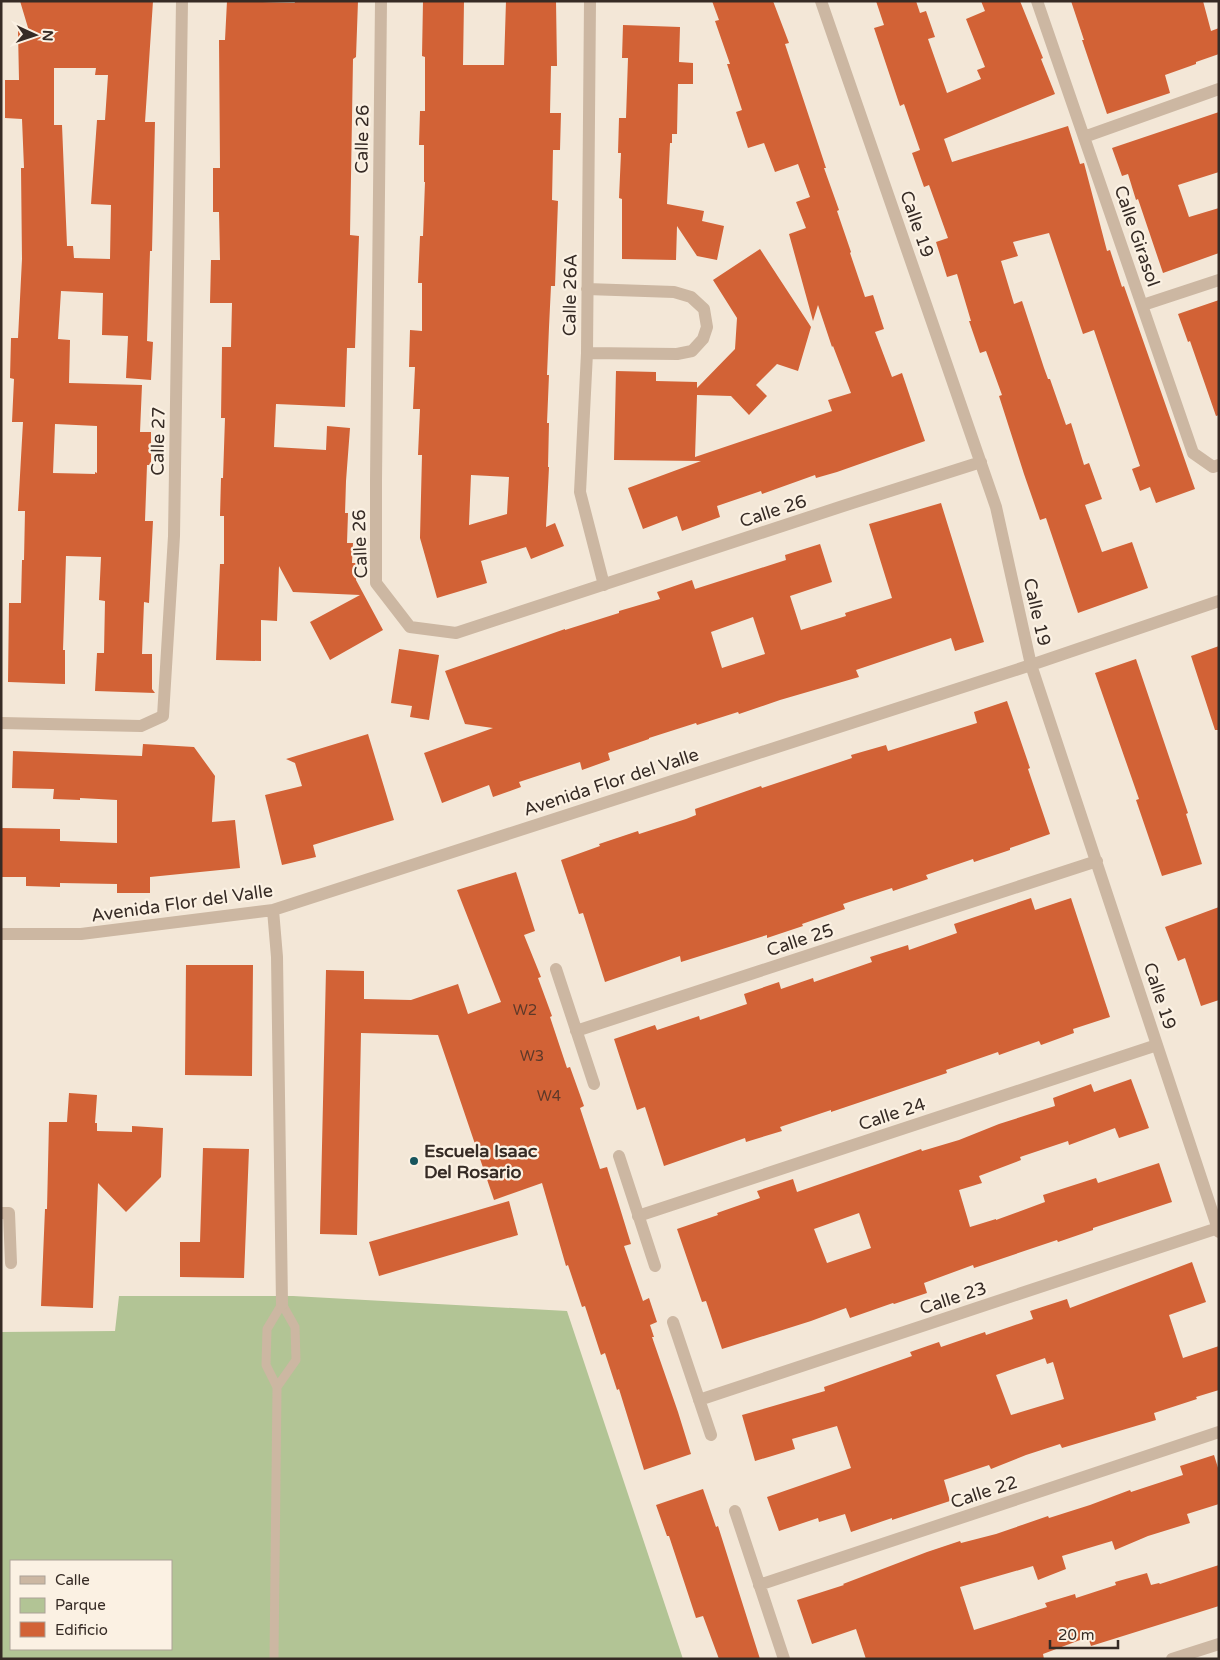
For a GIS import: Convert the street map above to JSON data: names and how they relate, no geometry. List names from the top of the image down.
{
  "streets": {
    "street": [
      "Calle 26",
      "Calle 19",
      "Calle Girasol",
      "Calle 26A",
      "Calle 27",
      "Avenida Flor del Valle",
      "Calle 25",
      "Calle 24",
      "Calle 23",
      "Calle 22"
    ]
  },
  "crossings": [
    ["Calle 26", "Calle 19"],
    ["Calle 26", "Calle 26A"],
    ["Calle 19", "Avenida Flor del Valle"],
    ["Calle 19", "Calle 25"],
    ["Calle 19", "Calle 24"],
    ["Calle 19", "Calle 23"]
  ],
  "places": ["Escuela Isaac Del Rosario"],
  "house_numbers": ["W2", "W3", "W4"],
  "legend": ["Calle", "Parque", "Edificio"],
  "scale_bar": "20 m",
  "north": "right"
}
